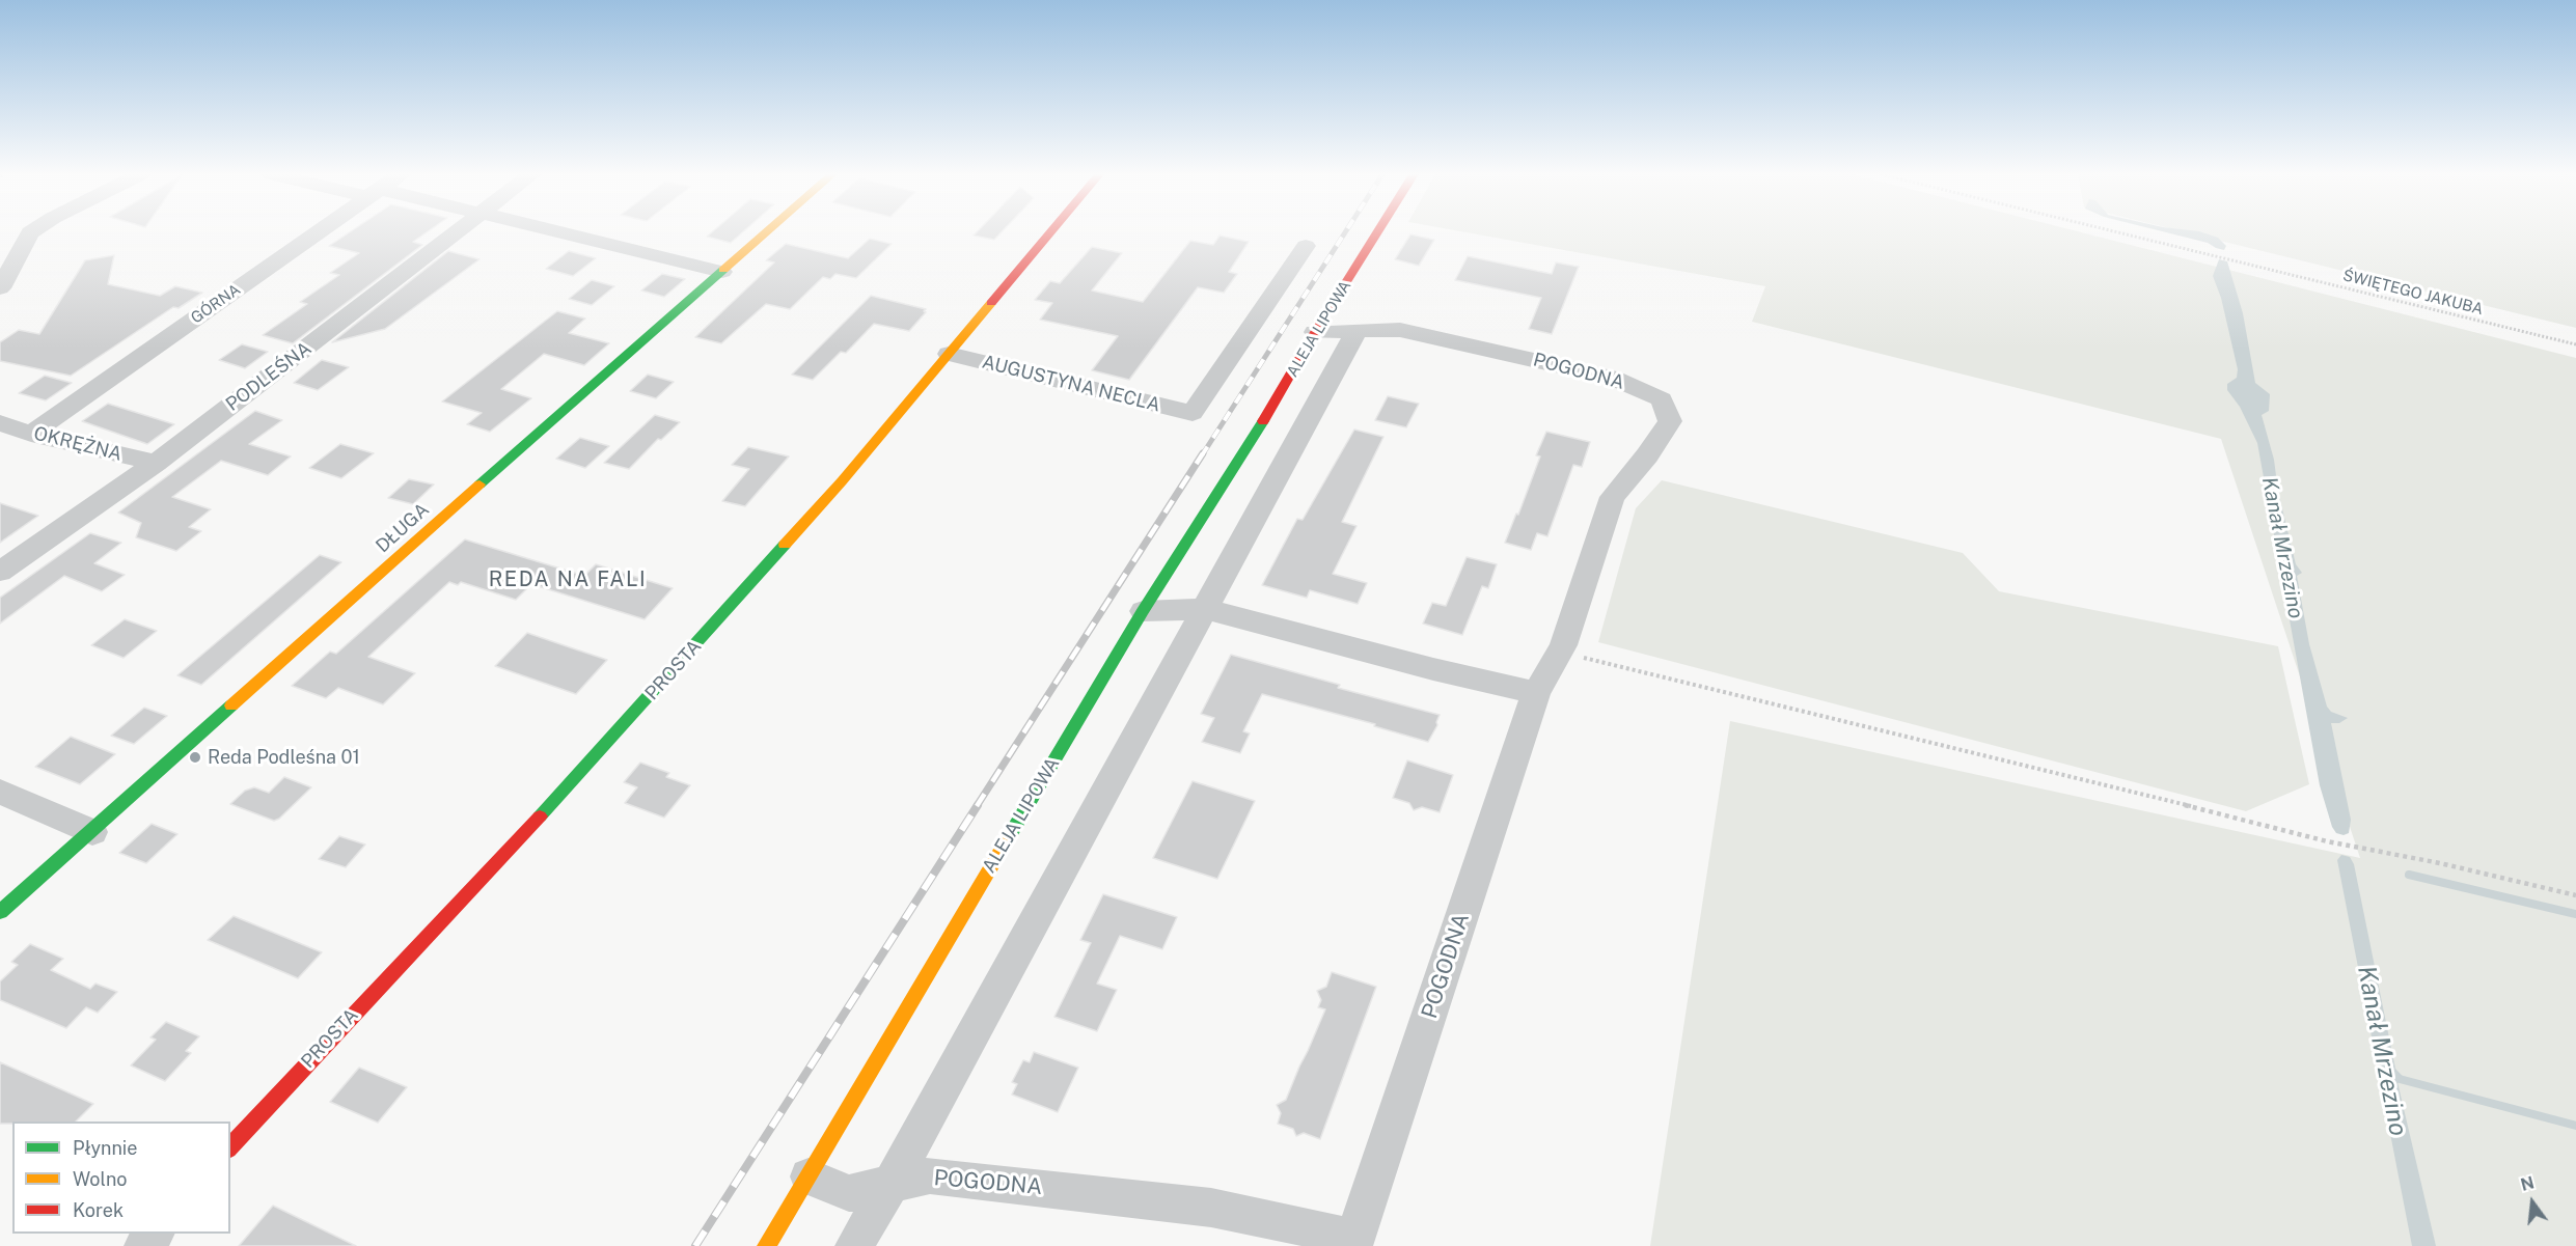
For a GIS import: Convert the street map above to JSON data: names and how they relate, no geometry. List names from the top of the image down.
{
  "streets": {
    "street": [
      "GÓRNA",
      "ALEJA LIPOWA",
      "POGODNA",
      "PODLEŚNA",
      "AUGUSTYNA NECLA",
      "OKRĘŻNA",
      "DŁUGA",
      "PROSTA"
    ],
    "path": ["ŚWIĘTEGO JAKUBA"]
  },
  "crossings": [
    ["GÓRNA", "OKRĘŻNA"],
    ["ALEJA LIPOWA", "POGODNA"],
    ["PODLEŚNA", "OKRĘŻNA"],
    ["AUGUSTYNA NECLA", "PROSTA"]
  ],
  "districts": ["REDA NA FALI"],
  "water": ["Kanał Mrzezino"],
  "places": ["Reda Podleśna 01"],
  "legend": ["Płynnie", "Wolno", "Korek"],
  "north": "top"
}
